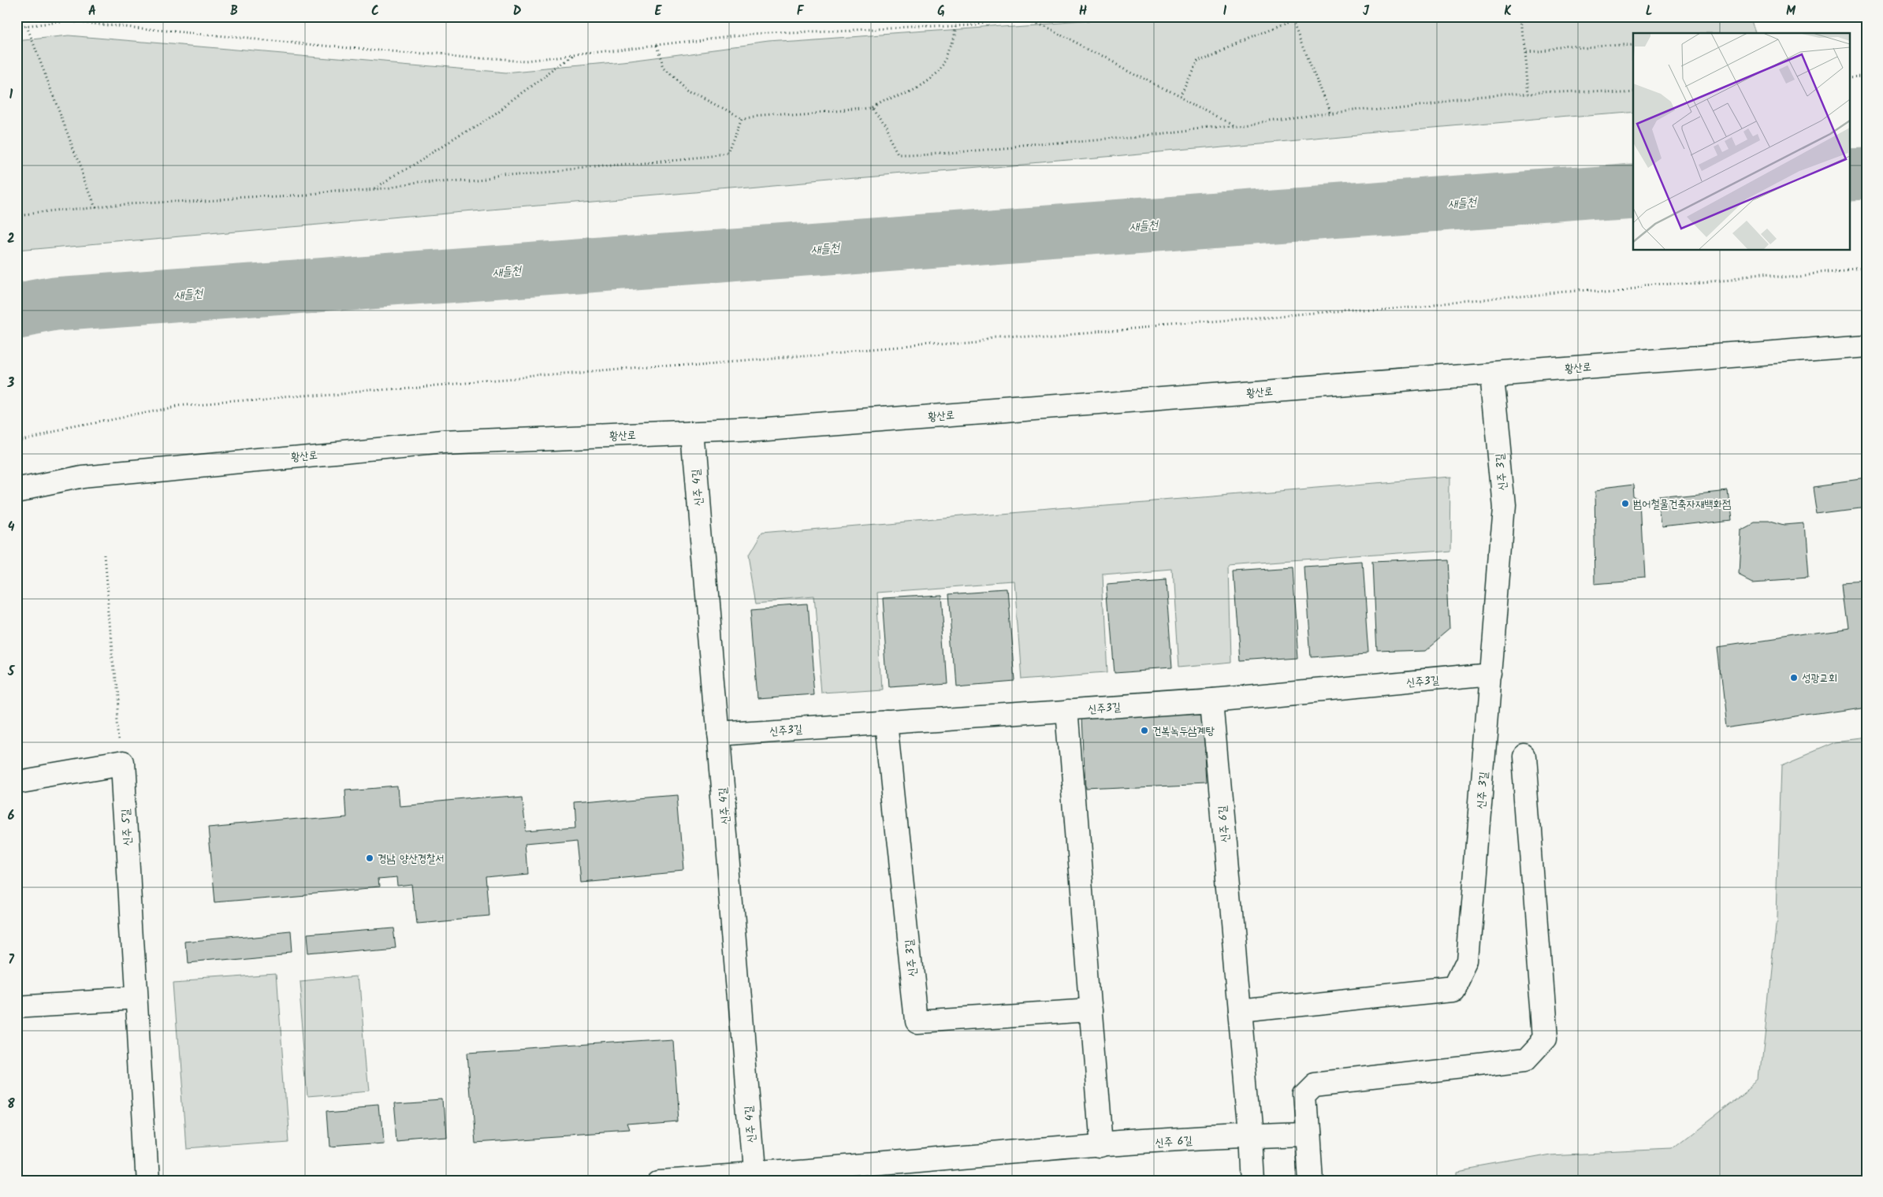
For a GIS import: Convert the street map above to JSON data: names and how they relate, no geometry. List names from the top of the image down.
{
  "streets": {
    "street": [
      "황산로",
      "신주 3길",
      "신주 4길",
      "신주3길",
      "신주 6길",
      "신주 5길"
    ]
  },
  "crossings": [
    ["황산로", "신주 3길"],
    ["황산로", "신주 4길"],
    ["신주 3길", "신주3길"],
    ["신주 3길", "신주 6길"],
    ["신주 4길", "신주3길"],
    ["신주 4길", "신주 6길"],
    ["신주3길", "신주 6길"]
  ],
  "water": ["새들천"],
  "places": [
    "범어철물건축자재백화점",
    "성광교회",
    "건복녹두삼계탕",
    "경남 양산경찰서"
  ],
  "grid": {
    "columns": [
      "A",
      "B",
      "C",
      "D",
      "E",
      "F",
      "G",
      "H",
      "I",
      "J",
      "K",
      "L",
      "M"
    ],
    "rows": [
      "1",
      "2",
      "3",
      "4",
      "5",
      "6",
      "7",
      "8"
    ]
  }
}
